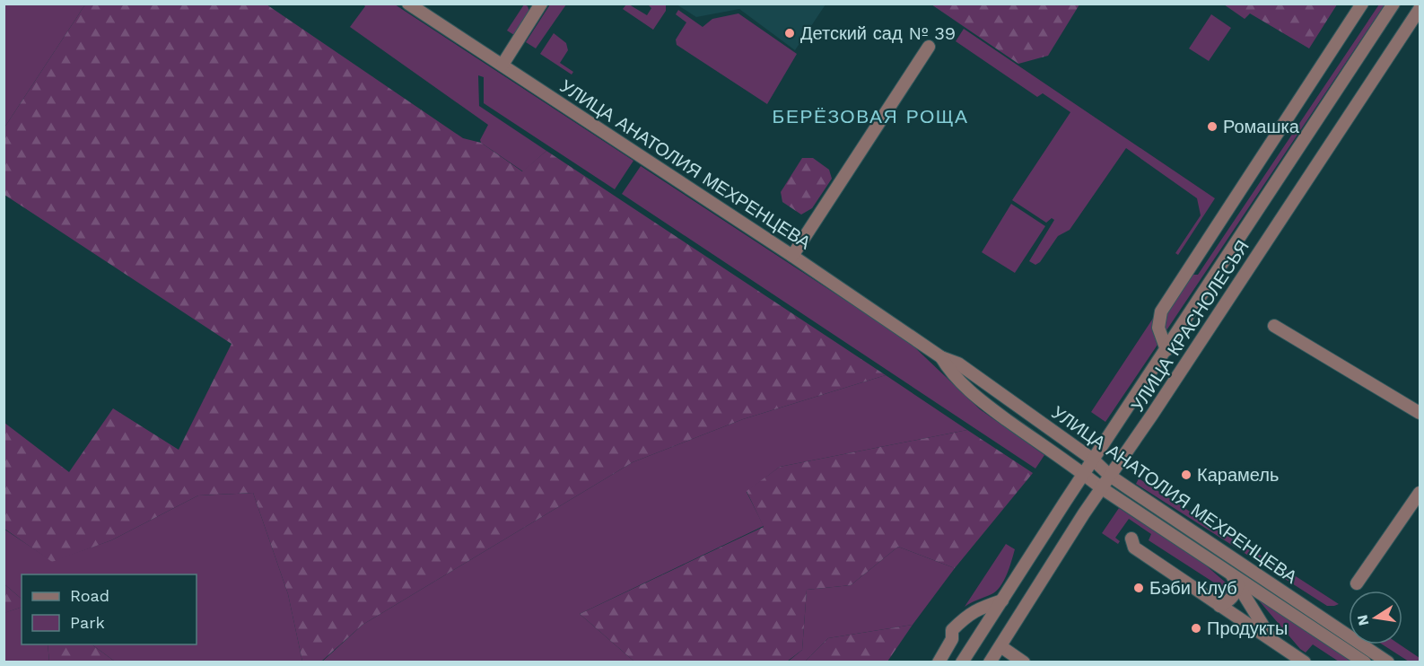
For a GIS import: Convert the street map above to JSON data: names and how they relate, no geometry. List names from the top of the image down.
{
  "streets": {
    "street": ["УЛИЦА АНАТОЛИЯ МЕХРЕНЦЕВА", "УЛИЦА КРАСНОЛЕСЬЯ"]
  },
  "crossings": [
    ["УЛИЦА АНАТОЛИЯ МЕХРЕНЦЕВА", "УЛИЦА КРАСНОЛЕСЬЯ"]
  ],
  "districts": ["БЕРЁЗОВАЯ РОЩА"],
  "places": [
    "Детский сад № 39",
    "Ромашка",
    "Карамель",
    "Бэби Клуб",
    "Продукты"
  ],
  "legend": ["Road", "Park"],
  "north": "left"
}
